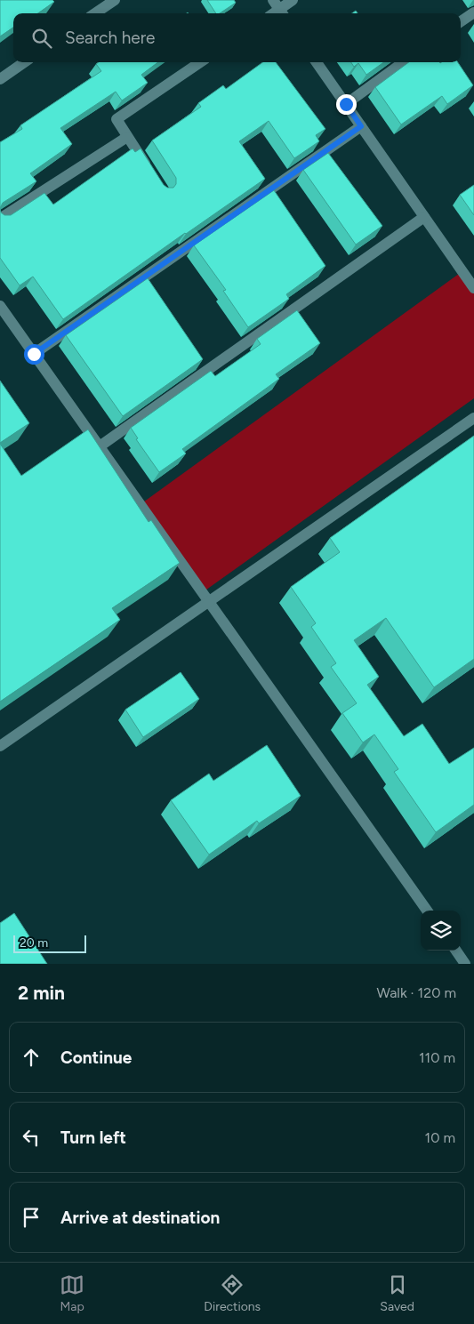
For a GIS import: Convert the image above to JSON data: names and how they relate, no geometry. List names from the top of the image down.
{
  "scale_bar": "20 m",
  "page": {
    "search": "Search here",
    "scale": "20 m",
    "heading": ["2 min", "Walk · 120 m"],
    "list": [
      ["Continue", "110 m"],
      ["Turn left", "10 m"],
      "Arrive at destination"
    ],
    "nav": ["Map", "Directions", "Saved"]
  }
}
